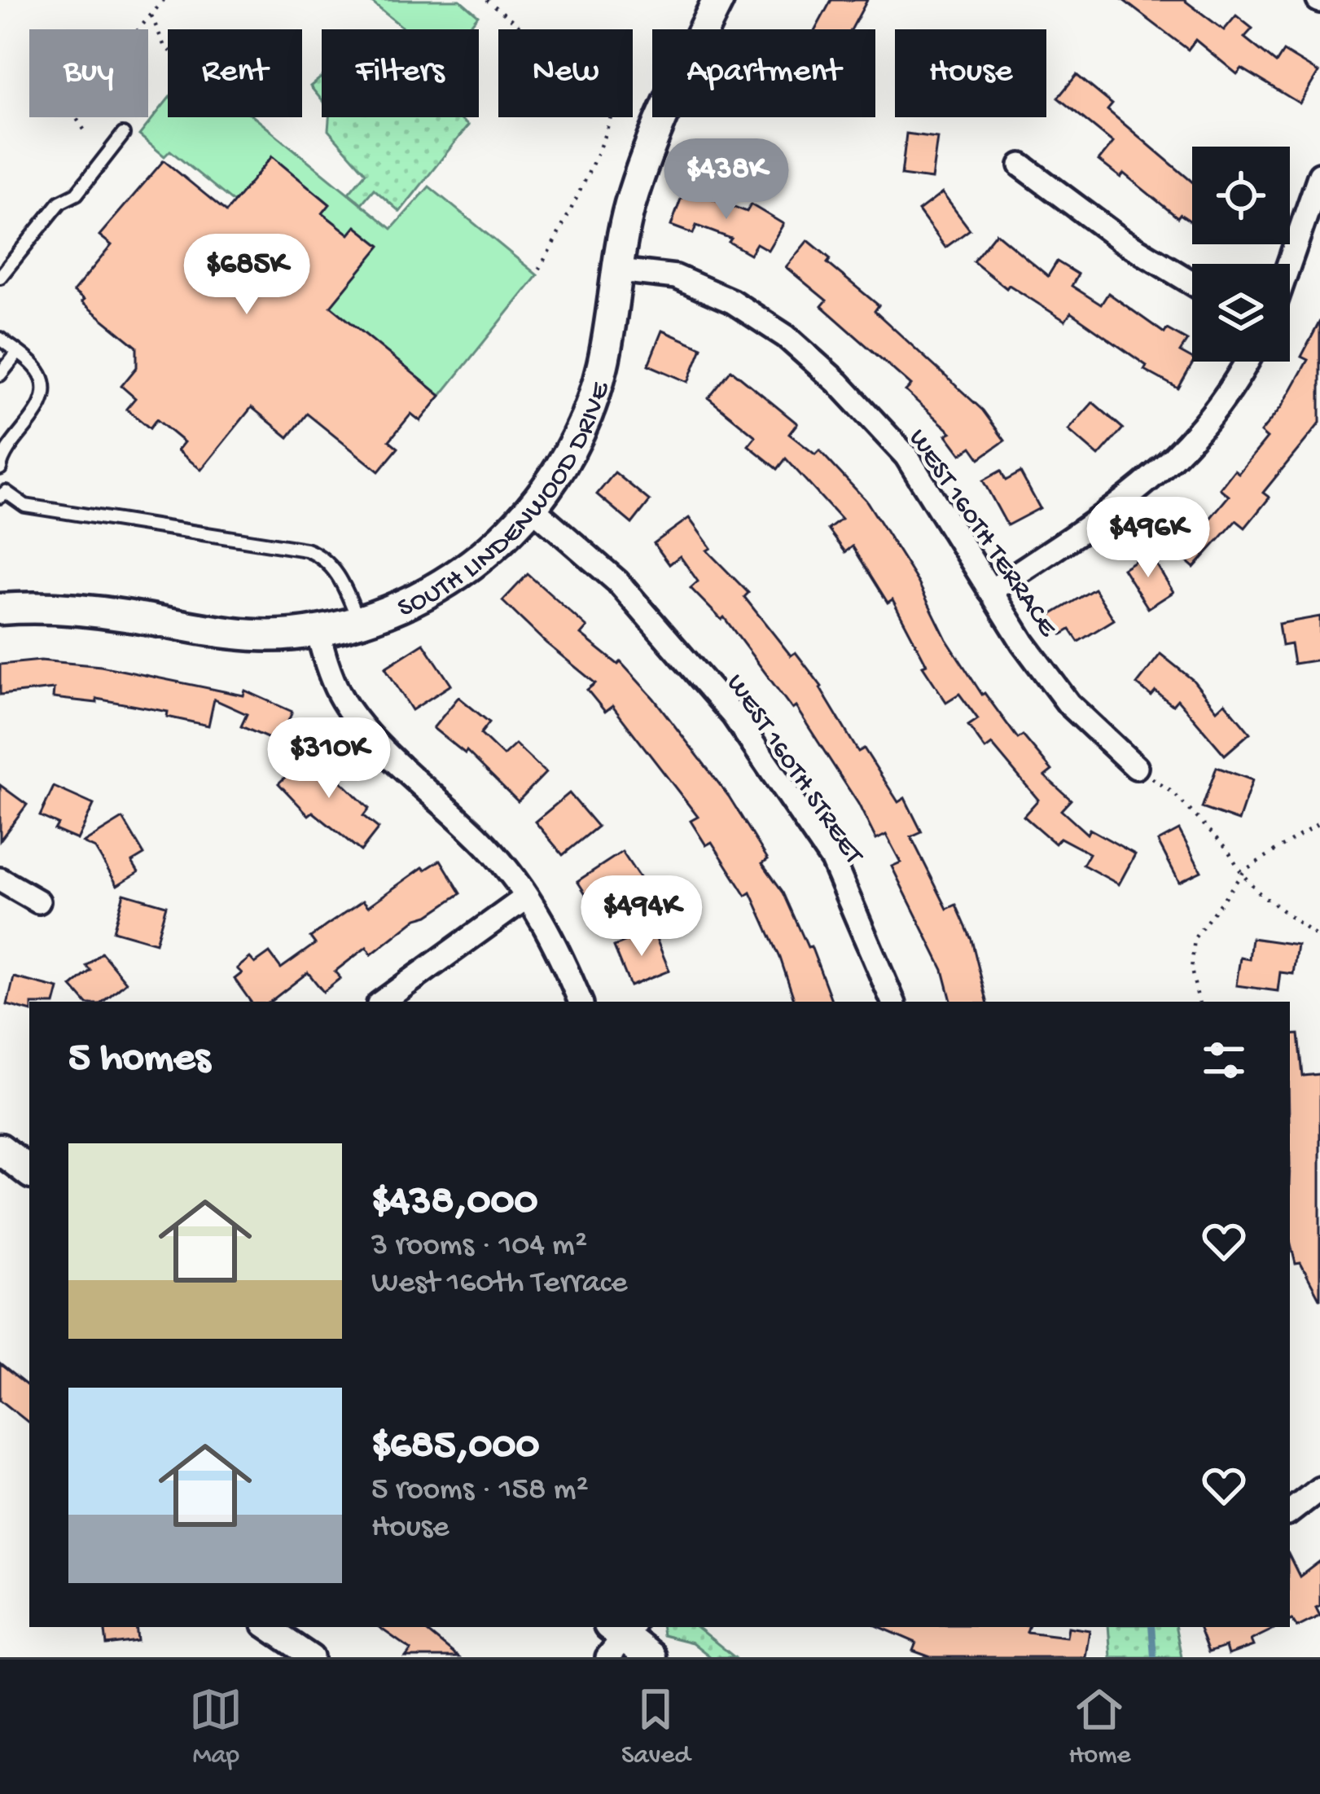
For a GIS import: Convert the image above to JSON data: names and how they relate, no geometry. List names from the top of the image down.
{
  "streets": {
    "street": ["SOUTH LINDENWOOD DRIVE", "WEST 160TH TERRACE", "WEST 160TH STREET"]
  },
  "crossings": [
    ["SOUTH LINDENWOOD DRIVE", "WEST 160TH TERRACE"],
    ["SOUTH LINDENWOOD DRIVE", "WEST 160TH STREET"]
  ],
  "page": {
    "chip": [
      "Buy",
      "Rent",
      "Filters",
      "New",
      "Apartment",
      "House"
    ],
    "price": [
      "$438K",
      "$685K",
      "$496K",
      "$310K",
      "$494K"
    ],
    "heading": "5 homes",
    "list": [
      {
        "name": "$438,000",
        "note": "3 rooms · 104 m² · West 160th Terrace"
      },
      {
        "name": "$685,000",
        "note": "5 rooms · 158 m² · House"
      }
    ],
    "tabs": ["Map", "Saved", "Home"]
  }
}
